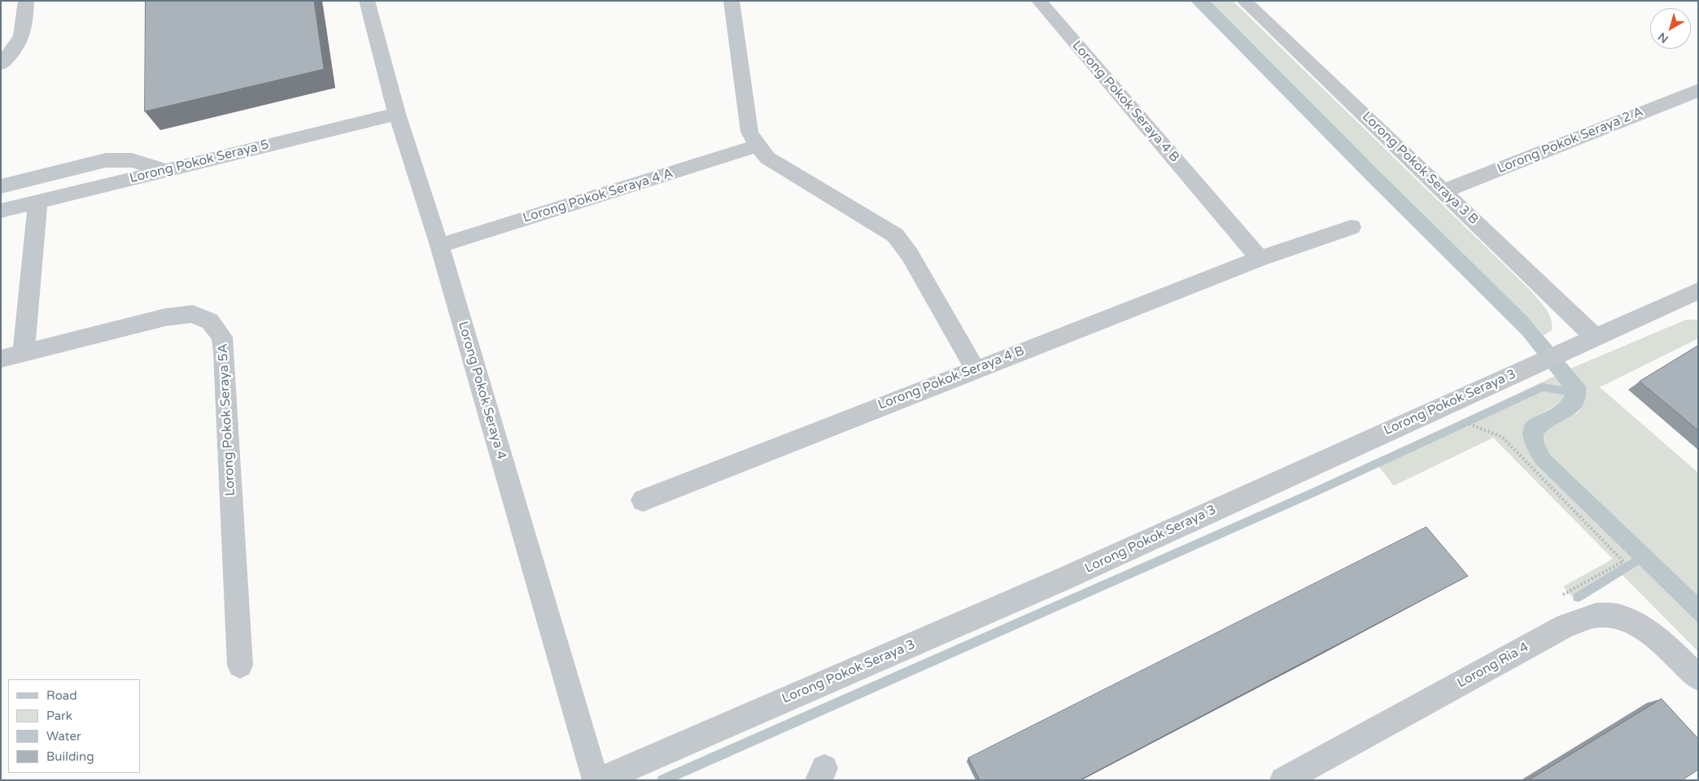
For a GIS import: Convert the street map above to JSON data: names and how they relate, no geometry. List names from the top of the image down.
{
  "streets": {
    "street": [
      "Lorong Pokok Seraya 4 B",
      "Lorong Pokok Seraya 2 A",
      "Lorong Pokok Seraya 5",
      "Lorong Pokok Seraya 3 B",
      "Lorong Pokok Seraya 4 A",
      "Lorong Pokok Seraya 4",
      "Lorong Pokok Seraya 3",
      "Lorong Pokok Seraya 5A",
      "Lorong Ria 4"
    ]
  },
  "crossings": [
    ["Lorong Pokok Seraya 2 A", "Lorong Pokok Seraya 3 B"],
    ["Lorong Pokok Seraya 5", "Lorong Pokok Seraya 4"],
    ["Lorong Pokok Seraya 3 B", "Lorong Pokok Seraya 3"],
    ["Lorong Pokok Seraya 4 A", "Lorong Pokok Seraya 4"]
  ],
  "legend": [
    "Road",
    "Park",
    "Water",
    "Building"
  ],
  "north": "bottom left"
}
